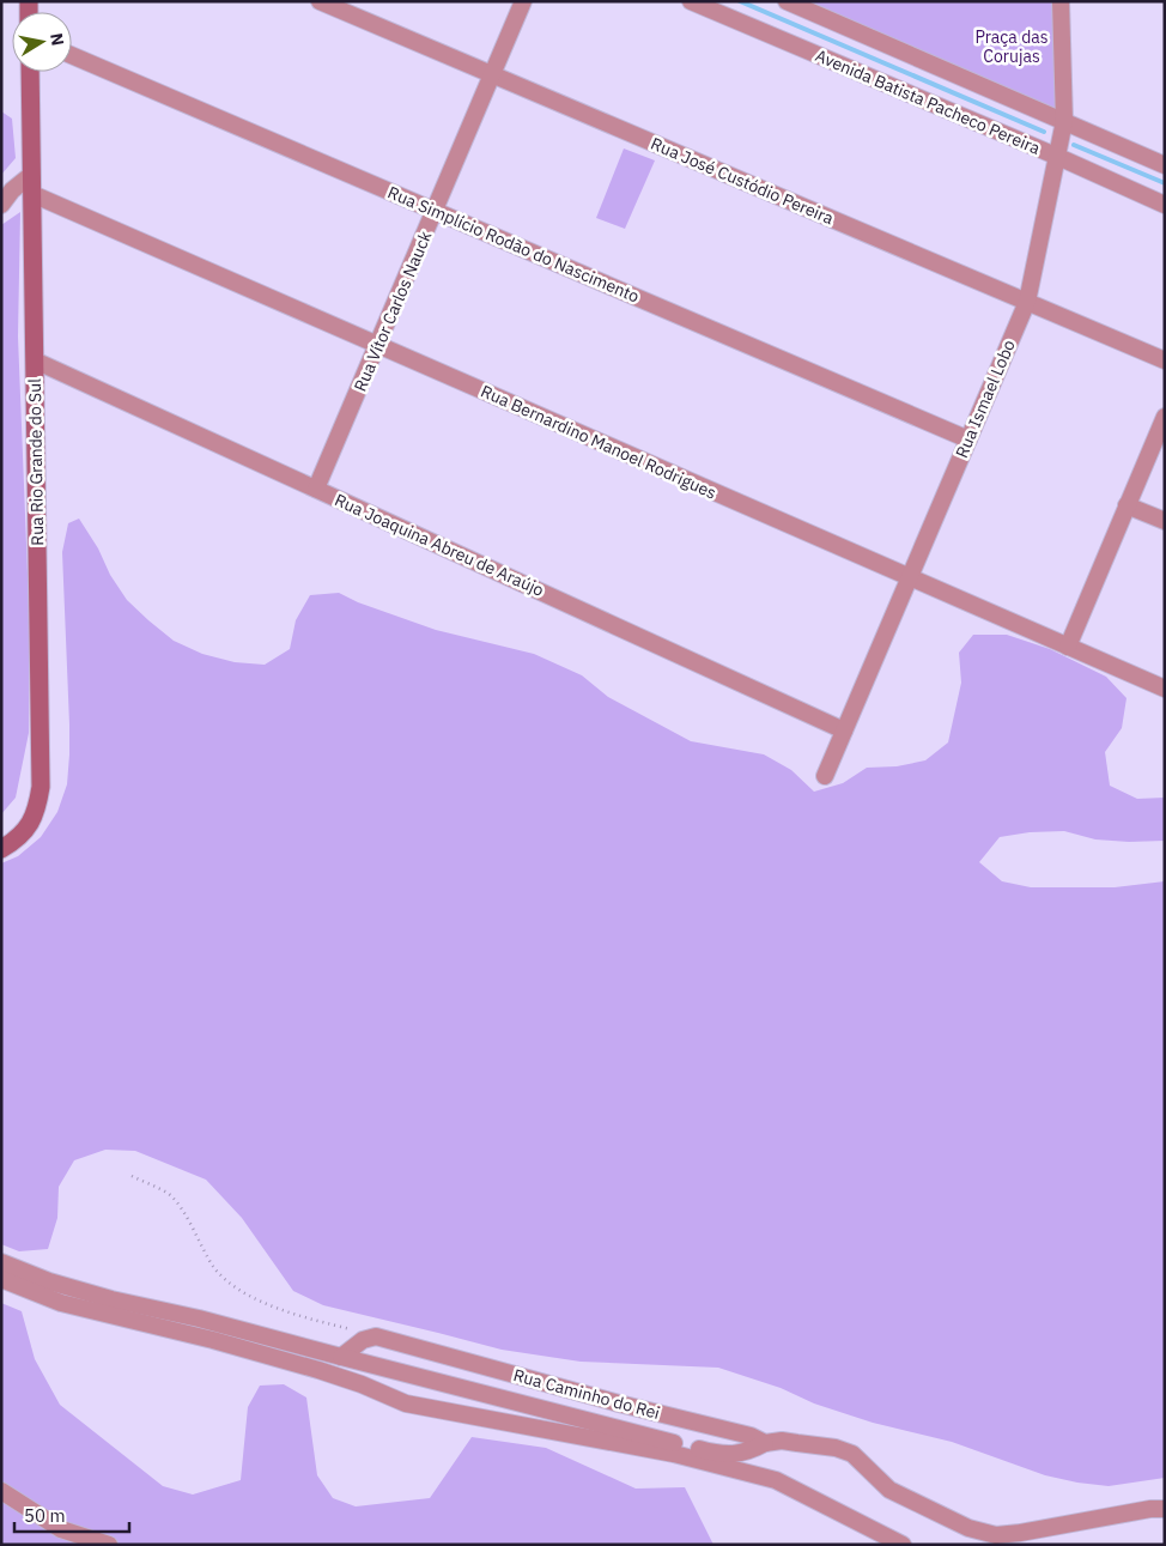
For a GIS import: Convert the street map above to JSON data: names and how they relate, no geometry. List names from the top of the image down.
{
  "streets": {
    "street": [
      "Avenida Batista Pacheco Pereira",
      "Rua José Custódio Pereira",
      "Rua Simplício Rodão do Nascimento",
      "Rua Vítor Carlos Nauck",
      "Rua Ismael Lobo",
      "Rua Bernardino Manoel Rodrigues",
      "Rua Rio Grande do Sul",
      "Rua Joaquina Abreu de Araújo",
      "Rua Caminho do Rei"
    ]
  },
  "crossings": [
    ["Avenida Batista Pacheco Pereira", "Rua Ismael Lobo"],
    ["Rua José Custódio Pereira", "Rua Vítor Carlos Nauck"],
    ["Rua José Custódio Pereira", "Rua Ismael Lobo"],
    ["Rua Simplício Rodão do Nascimento", "Rua Vítor Carlos Nauck"],
    ["Rua Simplício Rodão do Nascimento", "Rua Ismael Lobo"],
    ["Rua Vítor Carlos Nauck", "Rua Bernardino Manoel Rodrigues"],
    ["Rua Vítor Carlos Nauck", "Rua Joaquina Abreu de Araújo"],
    ["Rua Ismael Lobo", "Rua Bernardino Manoel Rodrigues"],
    ["Rua Ismael Lobo", "Rua Joaquina Abreu de Araújo"],
    ["Rua Bernardino Manoel Rodrigues", "Rua Rio Grande do Sul"],
    ["Rua Rio Grande do Sul", "Rua Joaquina Abreu de Araújo"]
  ],
  "parks": ["Praça das Corujas"],
  "scale_bar": "50 m",
  "north": "right"
}
